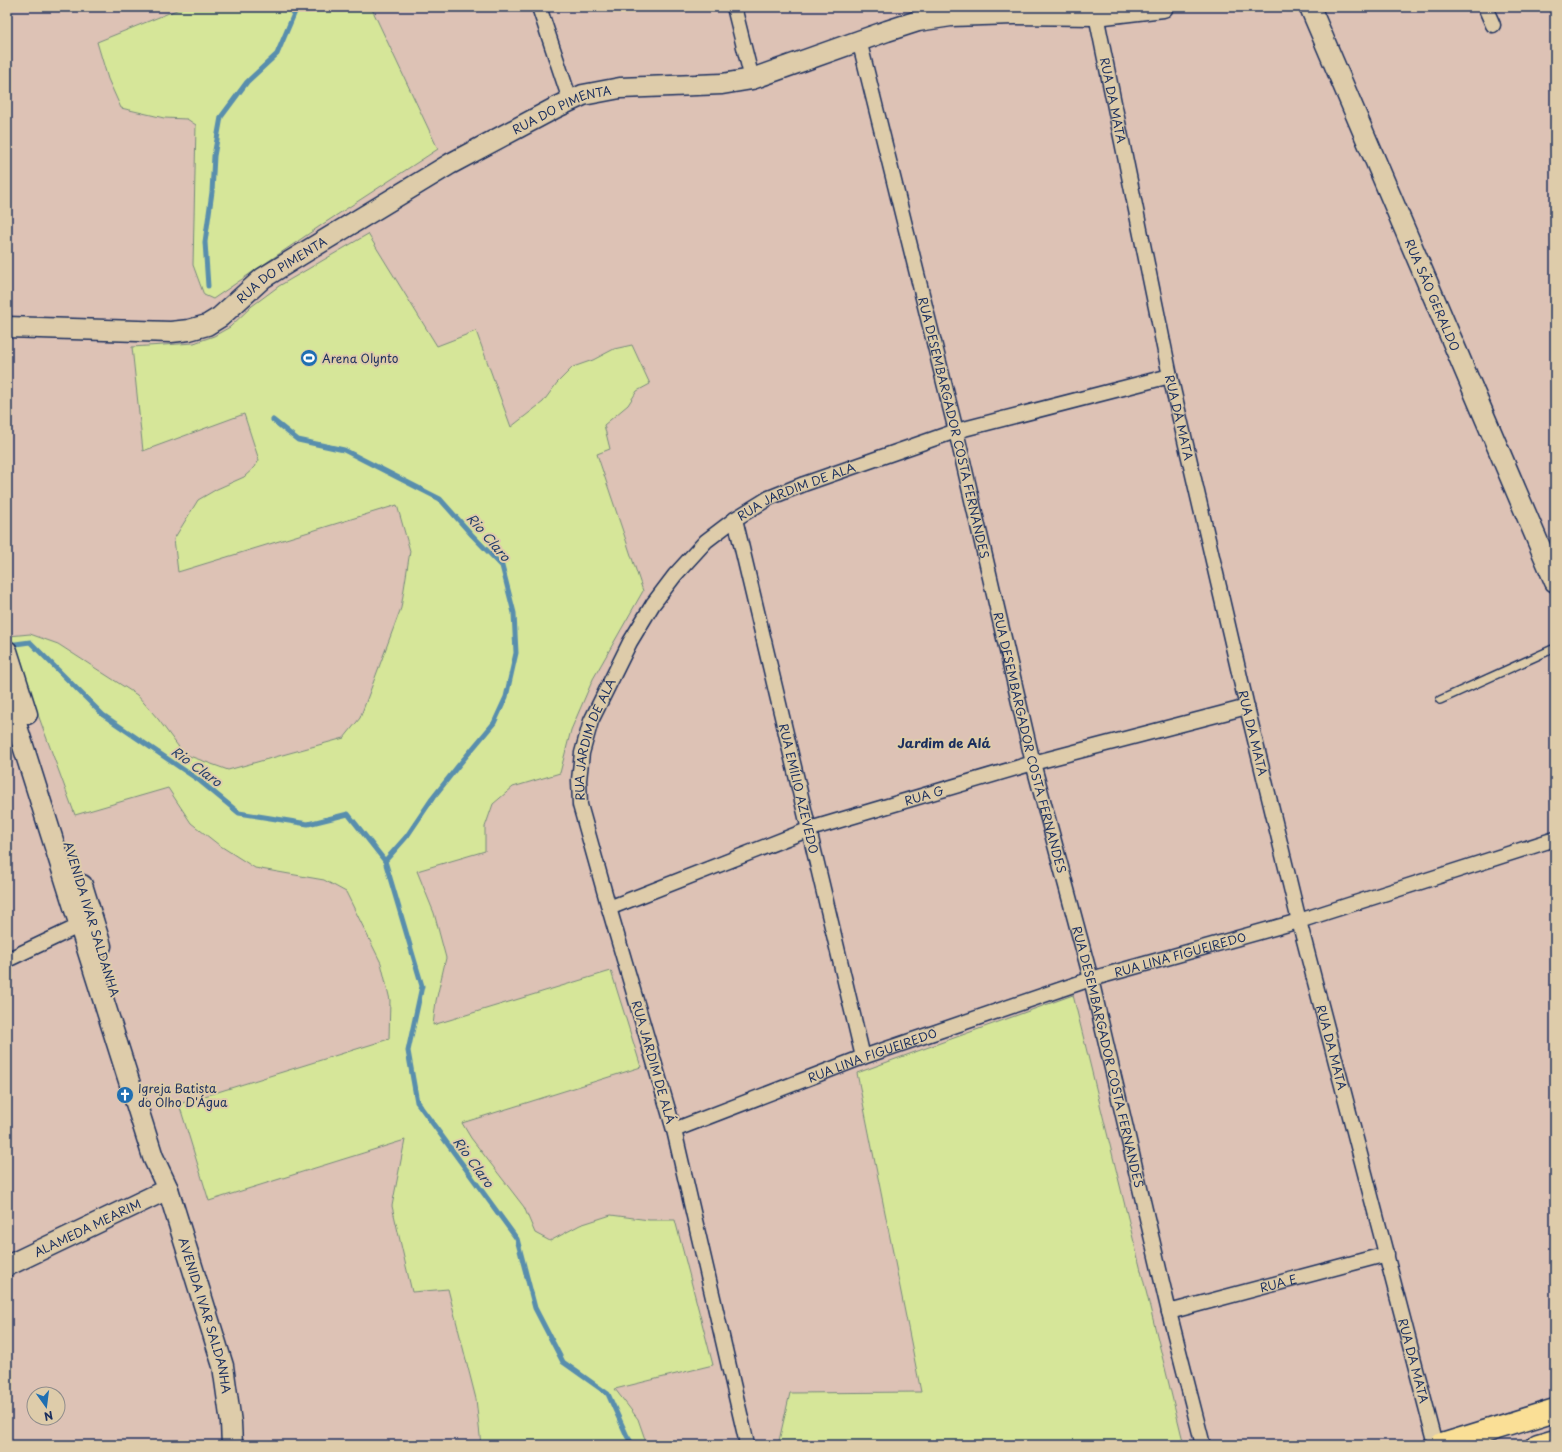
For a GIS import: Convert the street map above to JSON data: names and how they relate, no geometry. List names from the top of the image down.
{
  "streets": {
    "street": [
      "RUA DA MATA",
      "RUA DO PIMENTA",
      "RUA SÃO GERALDO",
      "RUA DESEMBARGADOR COSTA FERNANDES",
      "RUA JARDIM DE ALÁ",
      "RUA EMÍLIO AZEVEDO",
      "RUA G",
      "AVENIDA IVAR SALDANHA",
      "RUA LINA FIGUEIREDO",
      "ALAMEDA MEARIM",
      "RUA E"
    ]
  },
  "crossings": [
    ["RUA DA MATA", "RUA DO PIMENTA"],
    ["RUA DA MATA", "RUA JARDIM DE ALÁ"],
    ["RUA DA MATA", "RUA G"],
    ["RUA DA MATA", "RUA LINA FIGUEIREDO"],
    ["RUA DA MATA", "RUA E"],
    ["RUA DO PIMENTA", "RUA DESEMBARGADOR COSTA FERNANDES"],
    ["RUA DESEMBARGADOR COSTA FERNANDES", "RUA JARDIM DE ALÁ"],
    ["RUA DESEMBARGADOR COSTA FERNANDES", "RUA G"],
    ["RUA DESEMBARGADOR COSTA FERNANDES", "RUA LINA FIGUEIREDO"],
    ["RUA DESEMBARGADOR COSTA FERNANDES", "RUA E"],
    ["RUA JARDIM DE ALÁ", "RUA EMÍLIO AZEVEDO"],
    ["RUA JARDIM DE ALÁ", "RUA G"],
    ["RUA JARDIM DE ALÁ", "RUA LINA FIGUEIREDO"],
    ["RUA EMÍLIO AZEVEDO", "RUA G"],
    ["RUA EMÍLIO AZEVEDO", "RUA LINA FIGUEIREDO"],
    ["AVENIDA IVAR SALDANHA", "ALAMEDA MEARIM"]
  ],
  "districts": ["Jardim de Alá"],
  "water": ["Rio Claro"],
  "places": {
    "sports": ["Arena Olynto"],
    "church": ["Igreja Batista do Olho D'Água"]
  },
  "north": "bottom"
}
